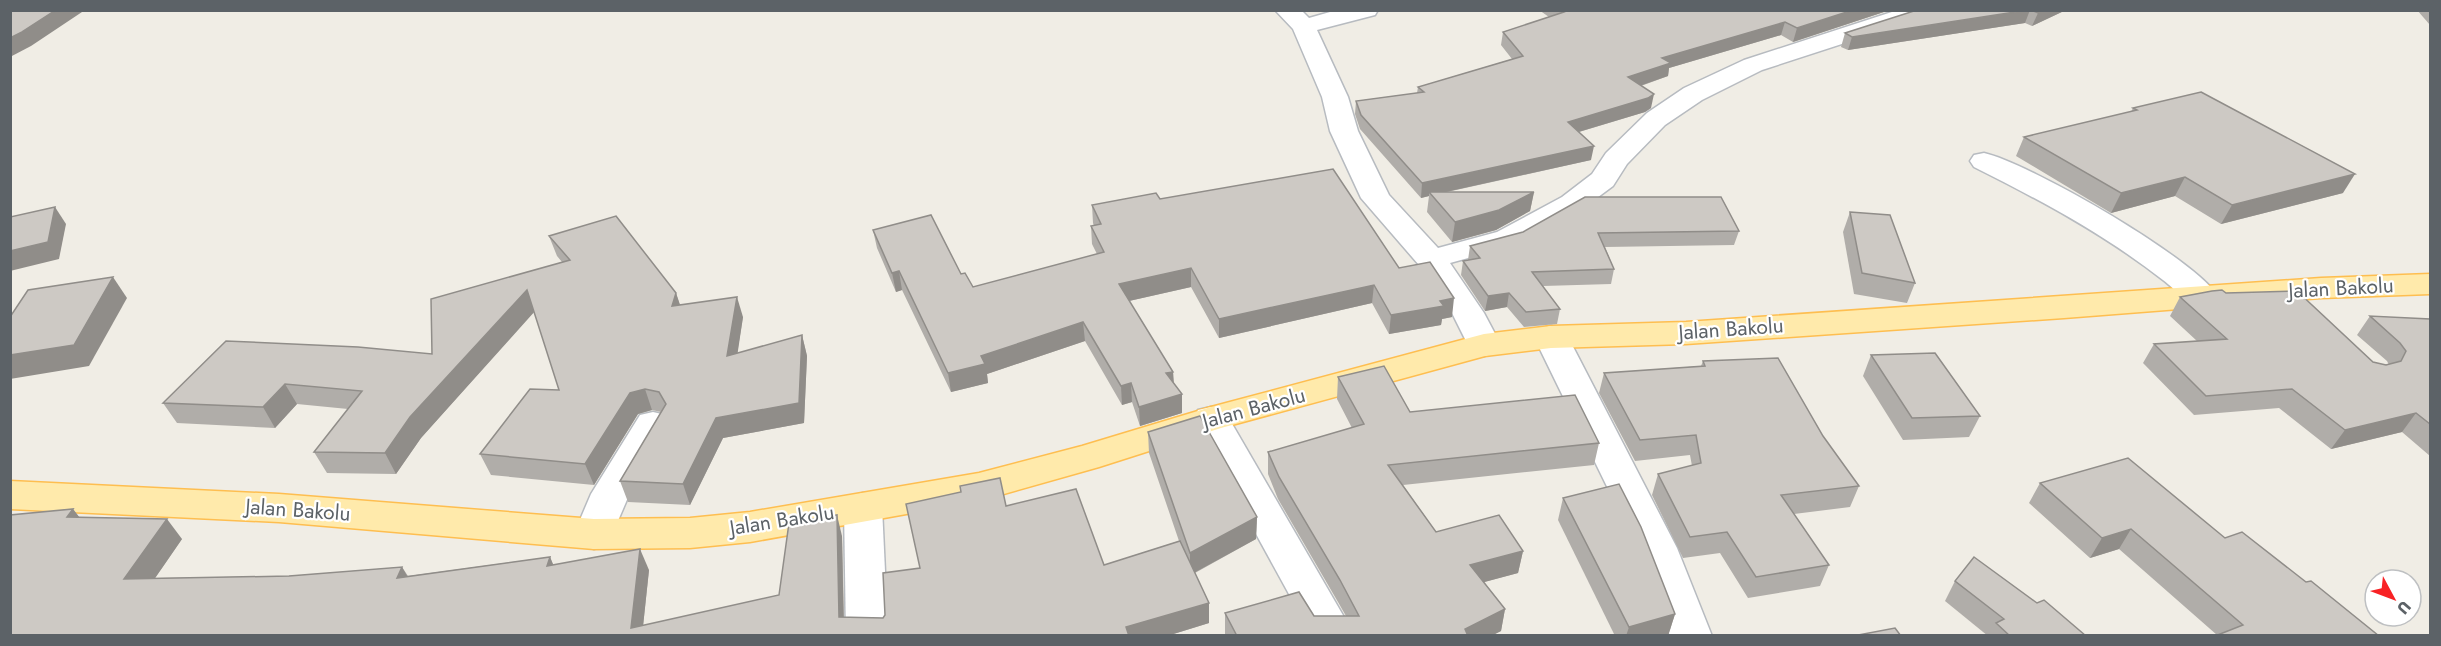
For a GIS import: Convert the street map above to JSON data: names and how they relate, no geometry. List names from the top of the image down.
{
  "streets": {
    "main road": ["Jalan Bakolu"]
  },
  "north": "bottom right"
}
